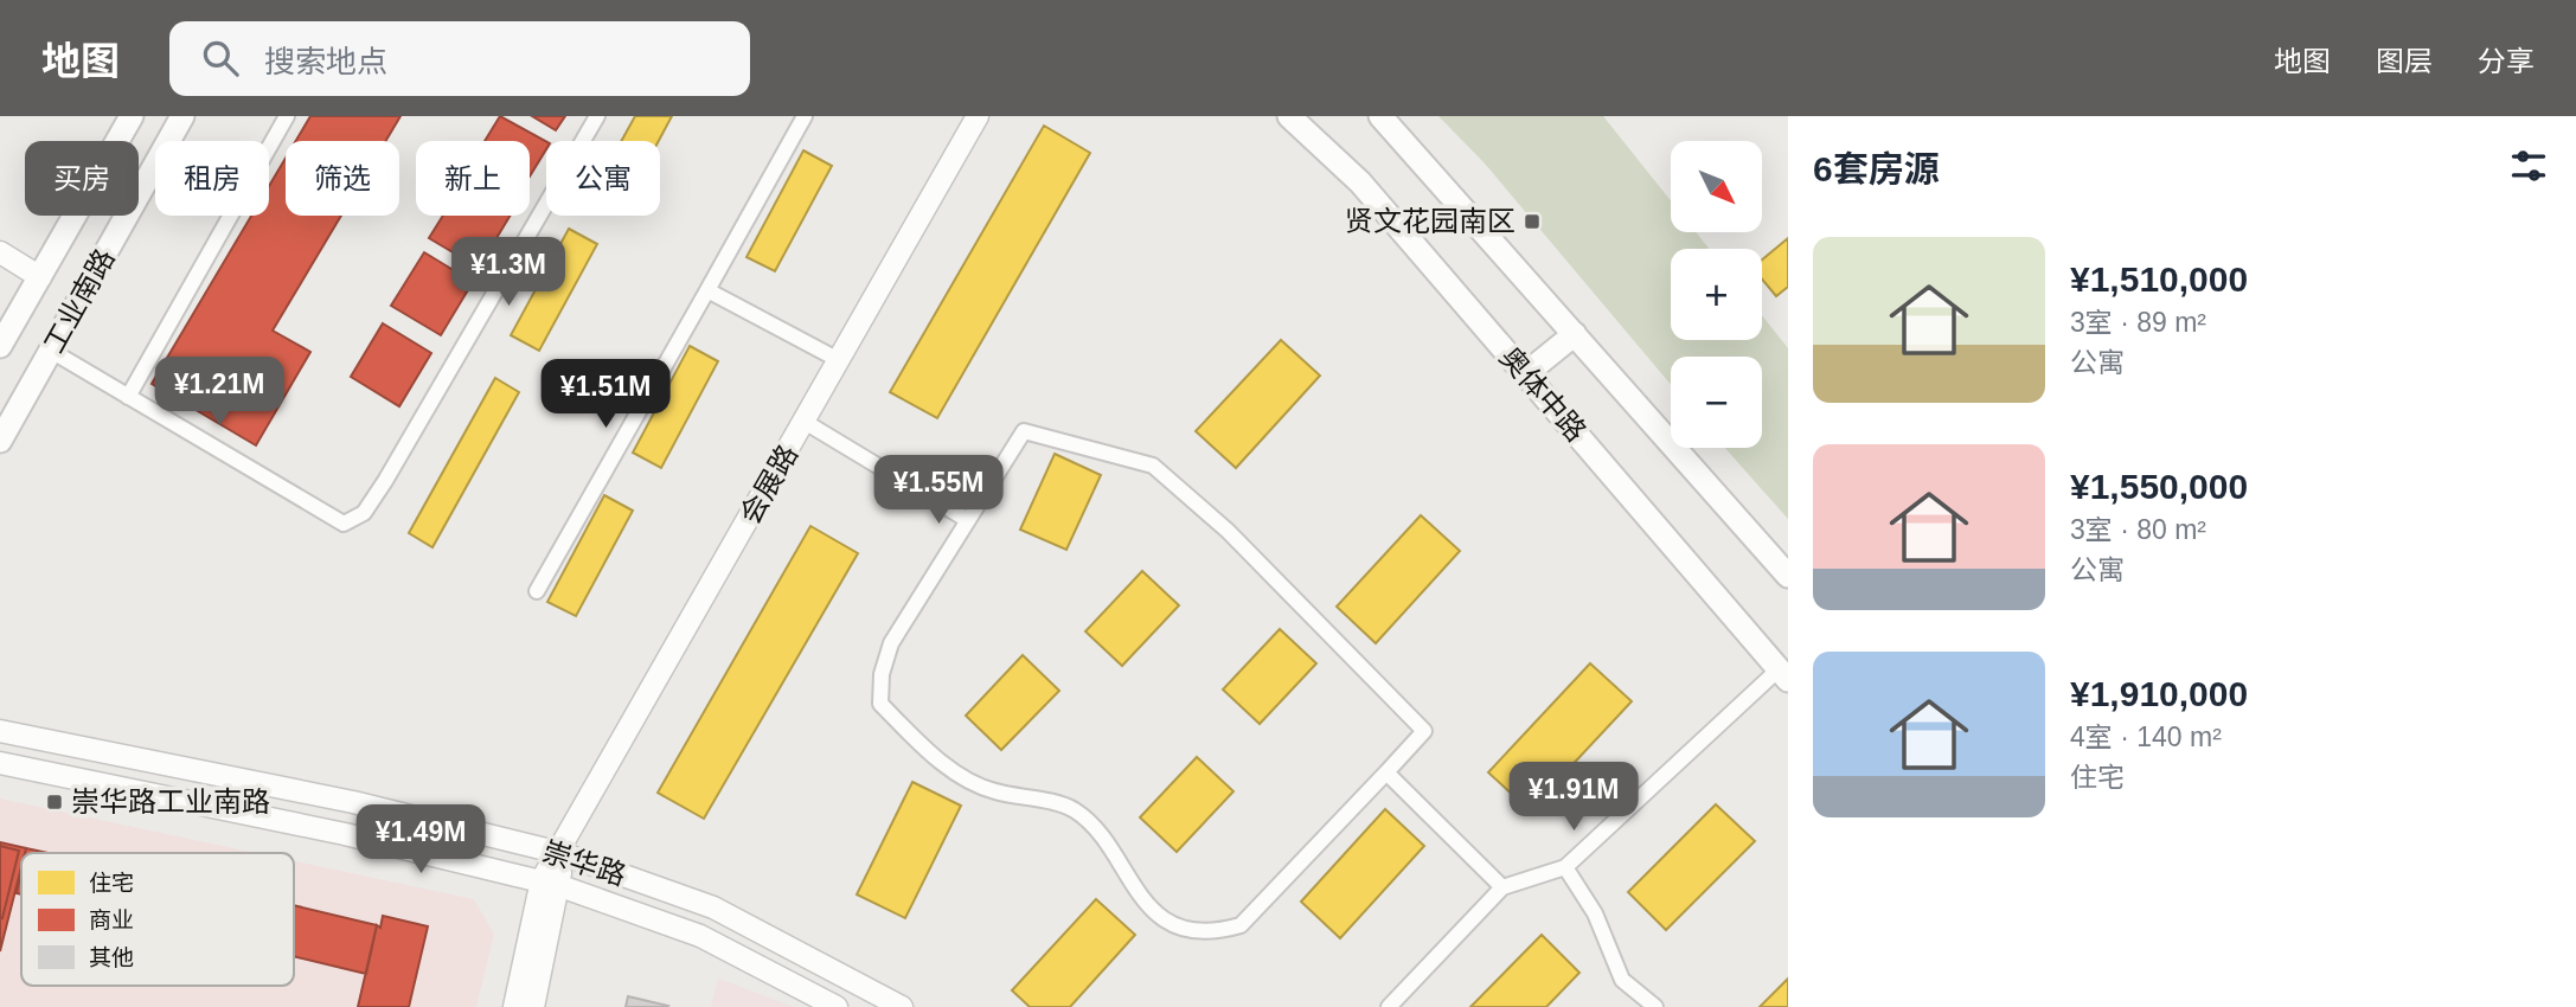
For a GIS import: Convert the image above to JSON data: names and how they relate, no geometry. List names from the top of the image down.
{
  "streets": {
    "main road": [
      "工业南路",
      "奥体中路",
      "会展路",
      "崇华路"
    ]
  },
  "crossings": [
    ["会展路", "崇华路"]
  ],
  "places": {
    "transit": ["贤文花园南区", "崇华路工业南路"]
  },
  "legend": ["住宅", "商业", "其他"],
  "north": "bottom right",
  "page": {
    "header": "地图",
    "search": "搜索地点",
    "nav": ["地图", "图层", "分享"],
    "heading": "6套房源",
    "map_buttons": ["+", "−"],
    "chip": [
      "买房",
      "租房",
      "筛选",
      "新上",
      "公寓"
    ],
    "list": [
      {
        "name": "¥1,510,000",
        "note": "3室 · 89 m² · 公寓"
      },
      {
        "name": "¥1,550,000",
        "note": "3室 · 80 m² · 公寓"
      },
      {
        "name": "¥1,910,000",
        "note": "4室 · 140 m² · 住宅"
      }
    ],
    "price": [
      "¥1.3M",
      "¥1.21M",
      "¥1.51M",
      "¥1.55M",
      "¥1.91M",
      "¥1.49M"
    ]
  }
}
